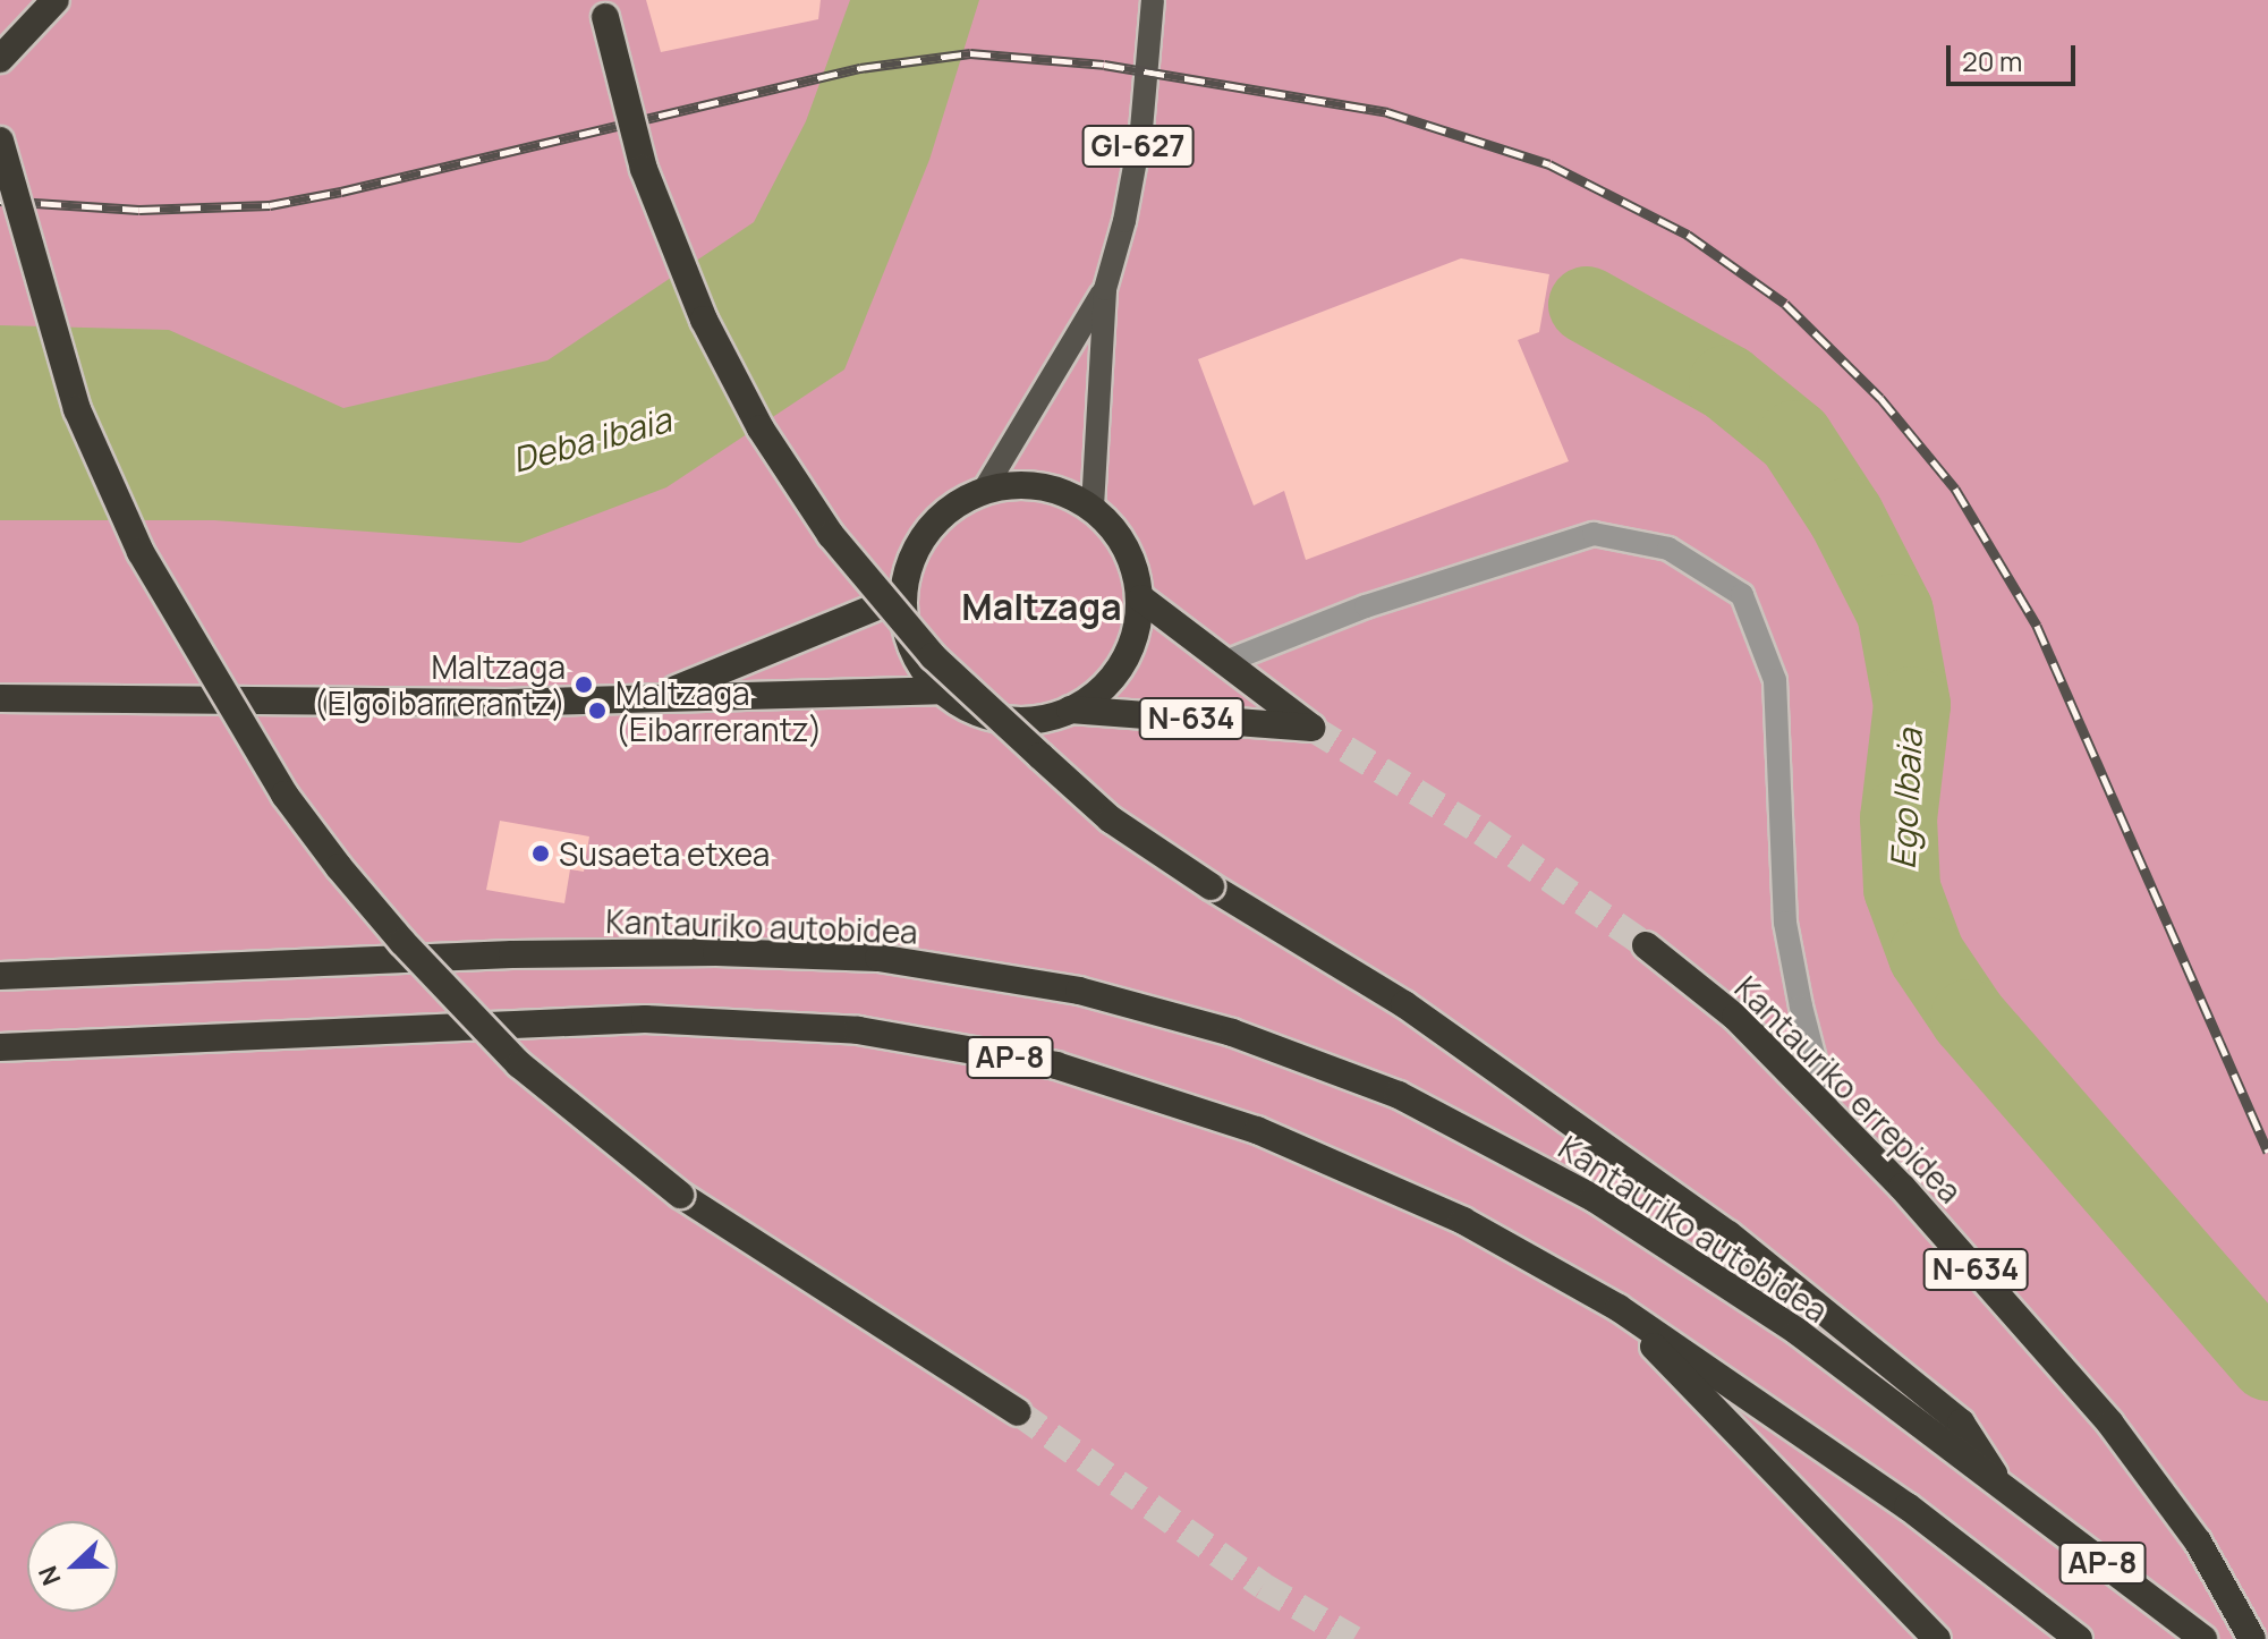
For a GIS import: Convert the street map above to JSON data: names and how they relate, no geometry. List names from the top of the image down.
{
  "streets": {
    "highway": [
      "N-634",
      "Kantauriko autobidea",
      "AP-8",
      "Kantauriko errepidea"
    ],
    "main road": ["GI-627"]
  },
  "crossings": [
    ["GI-627", "N-634"]
  ],
  "districts": ["Maltzaga"],
  "water": ["Deba ibaia", "Ego Ibaia"],
  "places": ["Maltzaga (Elgoibarrerantz)", "Maltzaga (Eibarrerantz)", "Susaeta etxea"],
  "scale_bar": "20 m",
  "north": "left"
}
